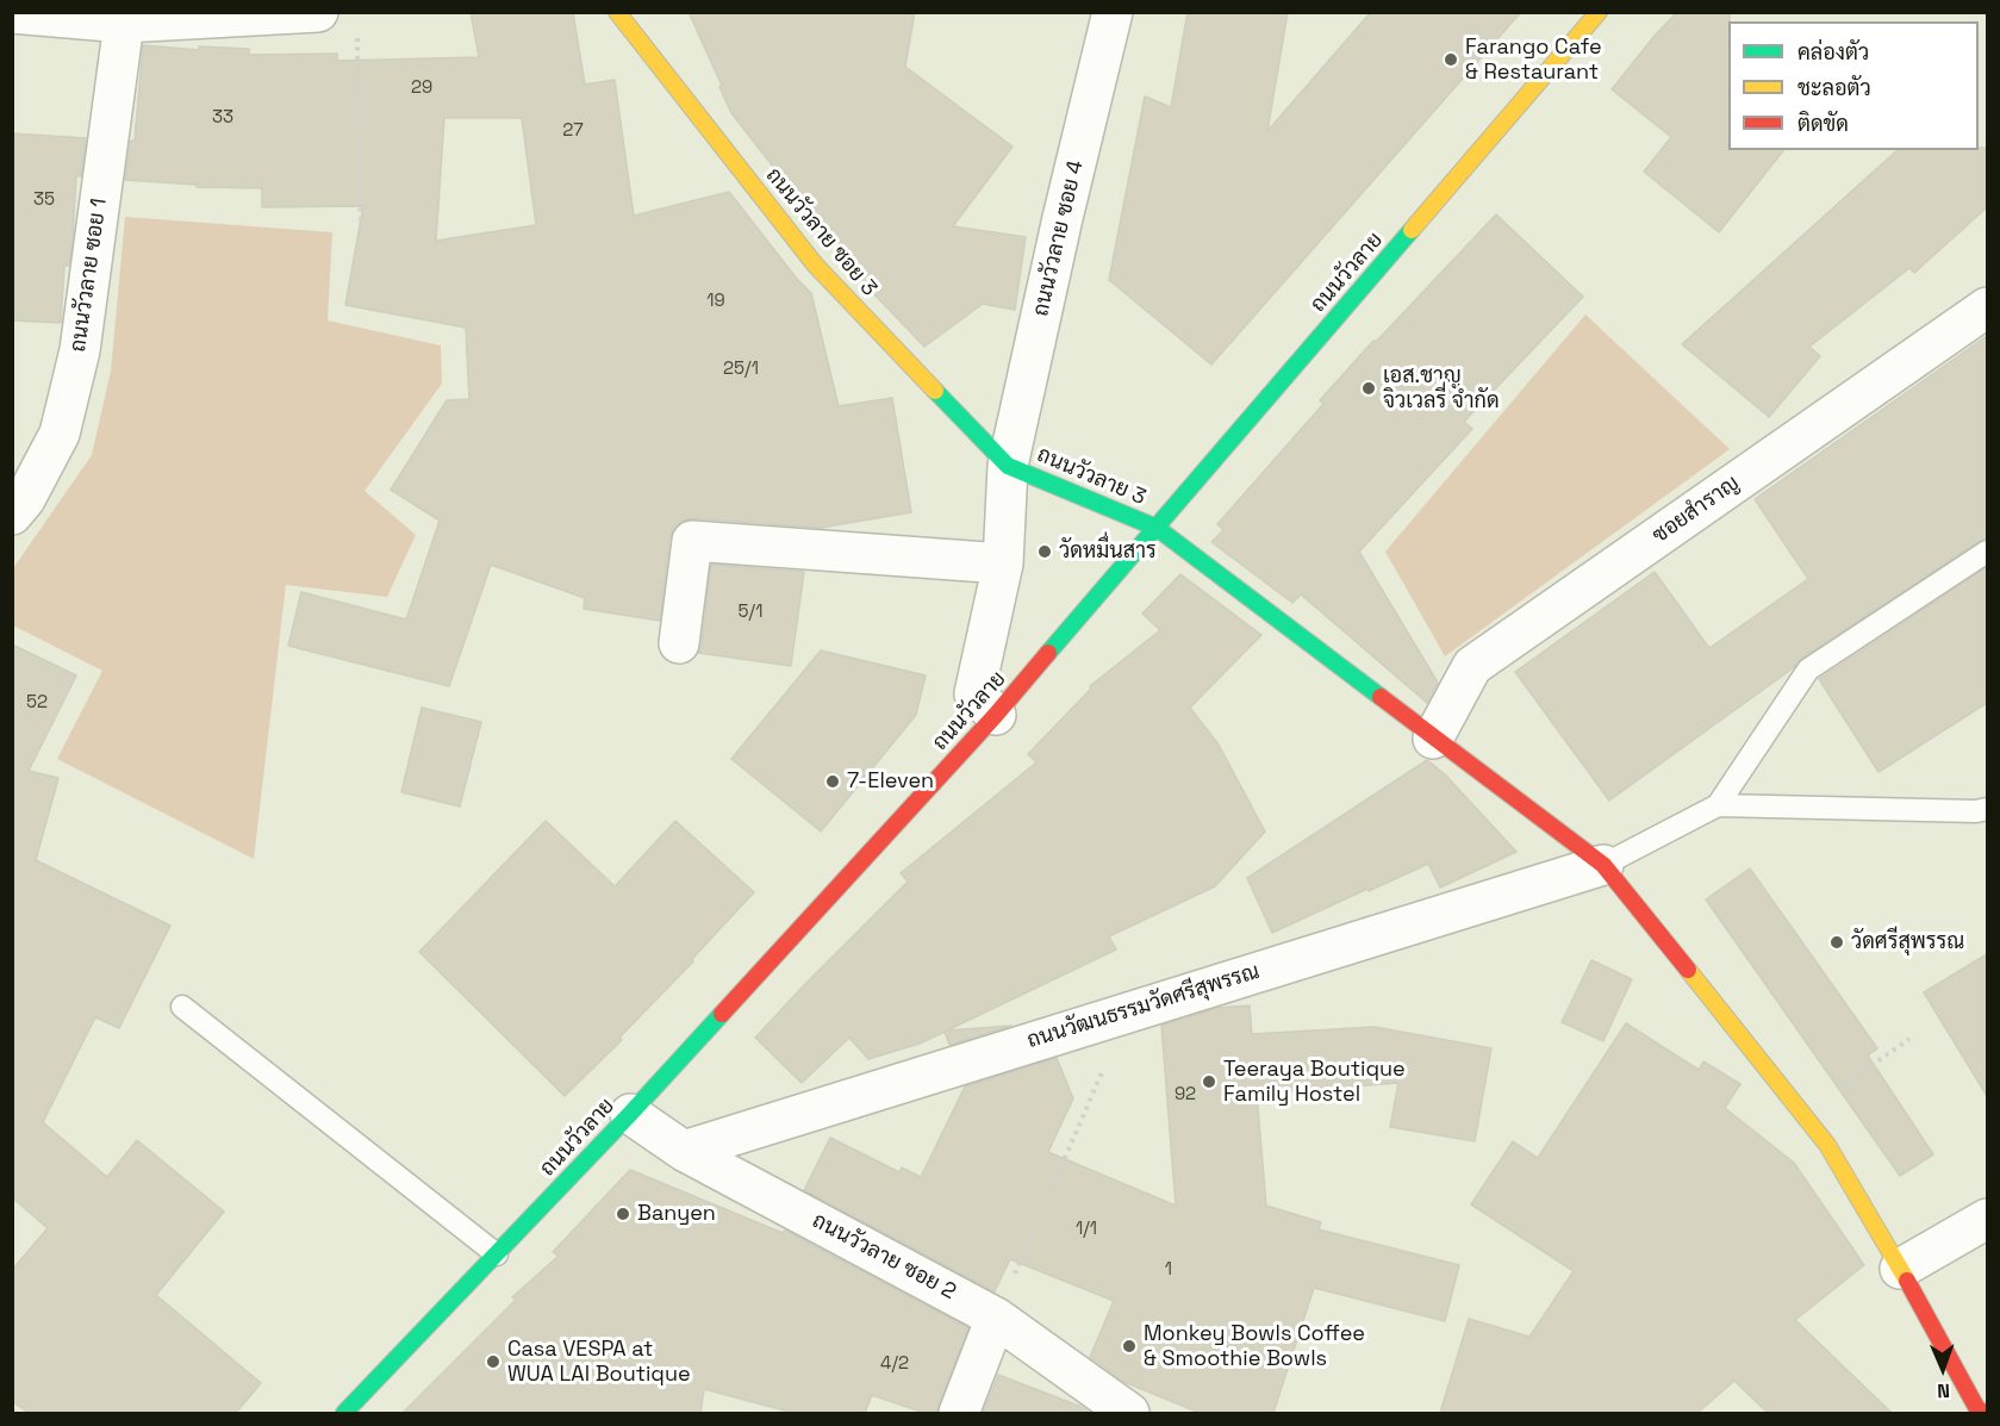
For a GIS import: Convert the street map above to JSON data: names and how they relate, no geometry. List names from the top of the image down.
{
  "streets": {
    "street": [
      "ถนนวัวลาย ซอย 3",
      "ถนนวัวลาย ซอย 4",
      "ถนนวัวลาย",
      "ถนนวัวลาย ซอย 1",
      "ถนนวัวลาย 3",
      "ซอยสำราญ",
      "ถนนวัฒนธรรมวัดศรีสุพรรณ",
      "ถนนวัวลาย ซอย 2"
    ]
  },
  "crossings": [
    ["ถนนวัวลาย ซอย 3", "ถนนวัวลาย ซอย 4"],
    ["ถนนวัวลาย ซอย 3", "ถนนวัวลาย 3"],
    ["ถนนวัวลาย ซอย 4", "ถนนวัวลาย"],
    ["ถนนวัวลาย ซอย 4", "ถนนวัวลาย 3"],
    ["ถนนวัวลาย", "ถนนวัวลาย 3"],
    ["ถนนวัวลาย", "ถนนวัวลาย ซอย 2"],
    ["ถนนวัวลาย 3", "ซอยสำราญ"],
    ["ถนนวัวลาย 3", "ถนนวัฒนธรรมวัดศรีสุพรรณ"],
    ["ถนนวัฒนธรรมวัดศรีสุพรรณ", "ถนนวัวลาย ซอย 2"]
  ],
  "places": [
    "Farango Cafe & Restaurant",
    "เอส.ชาญ จิวเวลรี่ จำกัด",
    "วัดหมื่นสาร",
    "7-Eleven",
    "วัดศรีสุพรรณ",
    "Teeraya Boutique Family Hostel",
    "Banyen",
    "Monkey Bowls Coffee & Smoothie Bowls",
    "Casa VESPA at WUA LAI Boutique"
  ],
  "house_numbers": [
    "29",
    "33",
    "27",
    "35",
    "19",
    "25/1",
    "5/1",
    "52",
    "92",
    "1/1",
    "1",
    "4/2"
  ],
  "legend": ["คล่องตัว", "ชะลอตัว", "ติดขัด"],
  "north": "bottom"
}
